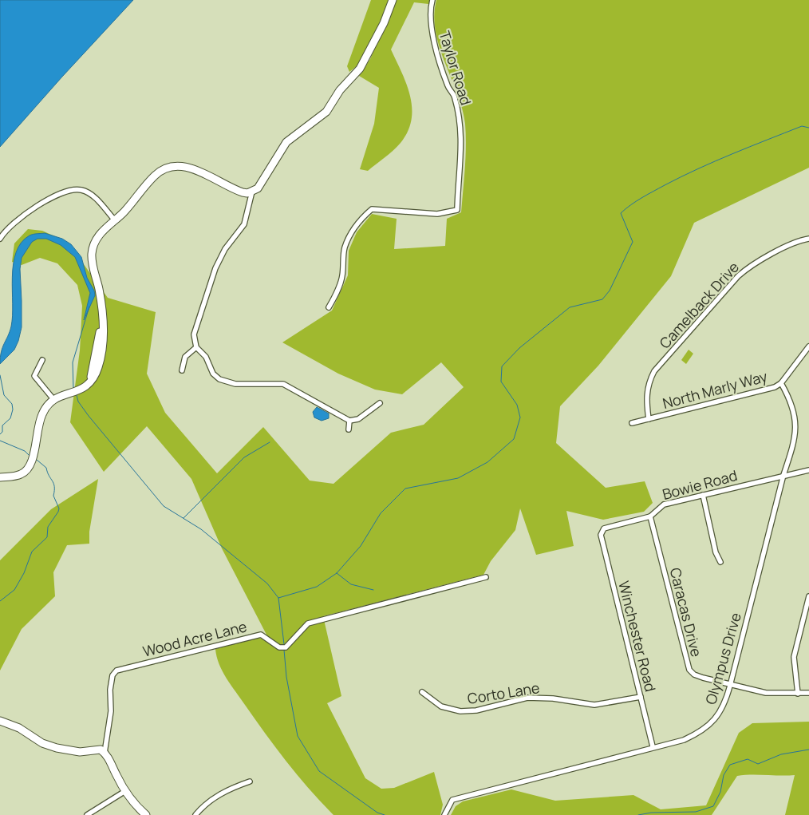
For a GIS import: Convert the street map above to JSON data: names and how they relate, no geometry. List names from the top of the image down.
{
  "streets": {
    "street": [
      "Taylor Road",
      "Camelback Drive",
      "North Marly Way",
      "Bowie Road",
      "Caracas Drive",
      "Winchester Road",
      "Wood Acre Lane",
      "Olympus Drive",
      "Corto Lane"
    ]
  },
  "crossings": [
    ["Camelback Drive", "North Marly Way"],
    ["North Marly Way", "Olympus Drive"],
    ["Bowie Road", "Caracas Drive"],
    ["Bowie Road", "Winchester Road"],
    ["Bowie Road", "Olympus Drive"],
    ["Caracas Drive", "Olympus Drive"],
    ["Winchester Road", "Olympus Drive"],
    ["Winchester Road", "Corto Lane"]
  ]
}
